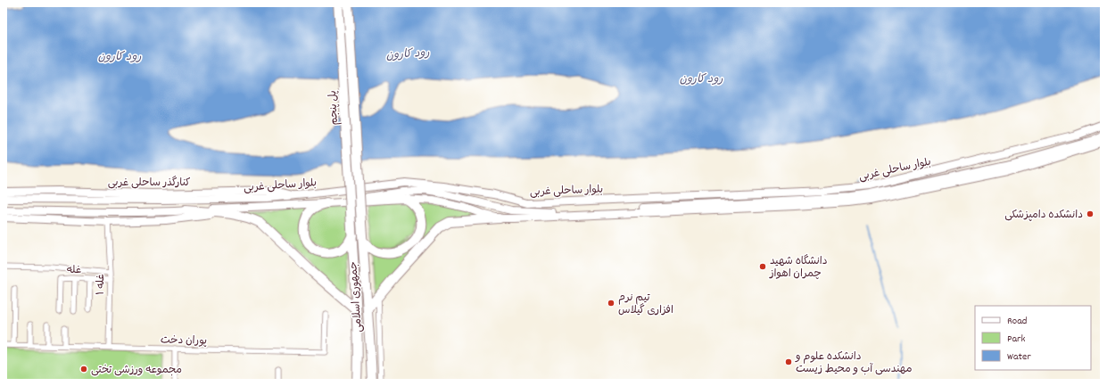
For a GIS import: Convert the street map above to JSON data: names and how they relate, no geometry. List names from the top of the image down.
{
  "streets": {
    "highway": ["پل پنجم", "جمهوری اسلامی"],
    "main road": ["بلوار ساحلی غربی", "کنارگذر ساحلی غربی"],
    "street": ["غله", "غله ۱", "پوران دخت"]
  },
  "crossings": [
    ["پل پنجم", "جمهوری اسلامی"],
    ["بلوار ساحلی غربی", "کنارگذر ساحلی غربی"],
    ["غله", "غله ۱"],
    ["غله ۱", "پوران دخت"]
  ],
  "water": ["رود کارون"],
  "places": [
    "دانشکده دامپزشکی",
    "دانشگاه شهید چمران اهواز",
    "تیم نرم افزاری گیلاس",
    "دانشکده علوم و مهندسی آب و محیط زیست",
    "مجموعه ورزشی تختی"
  ],
  "legend": ["Road", "Park", "Water"]
}
